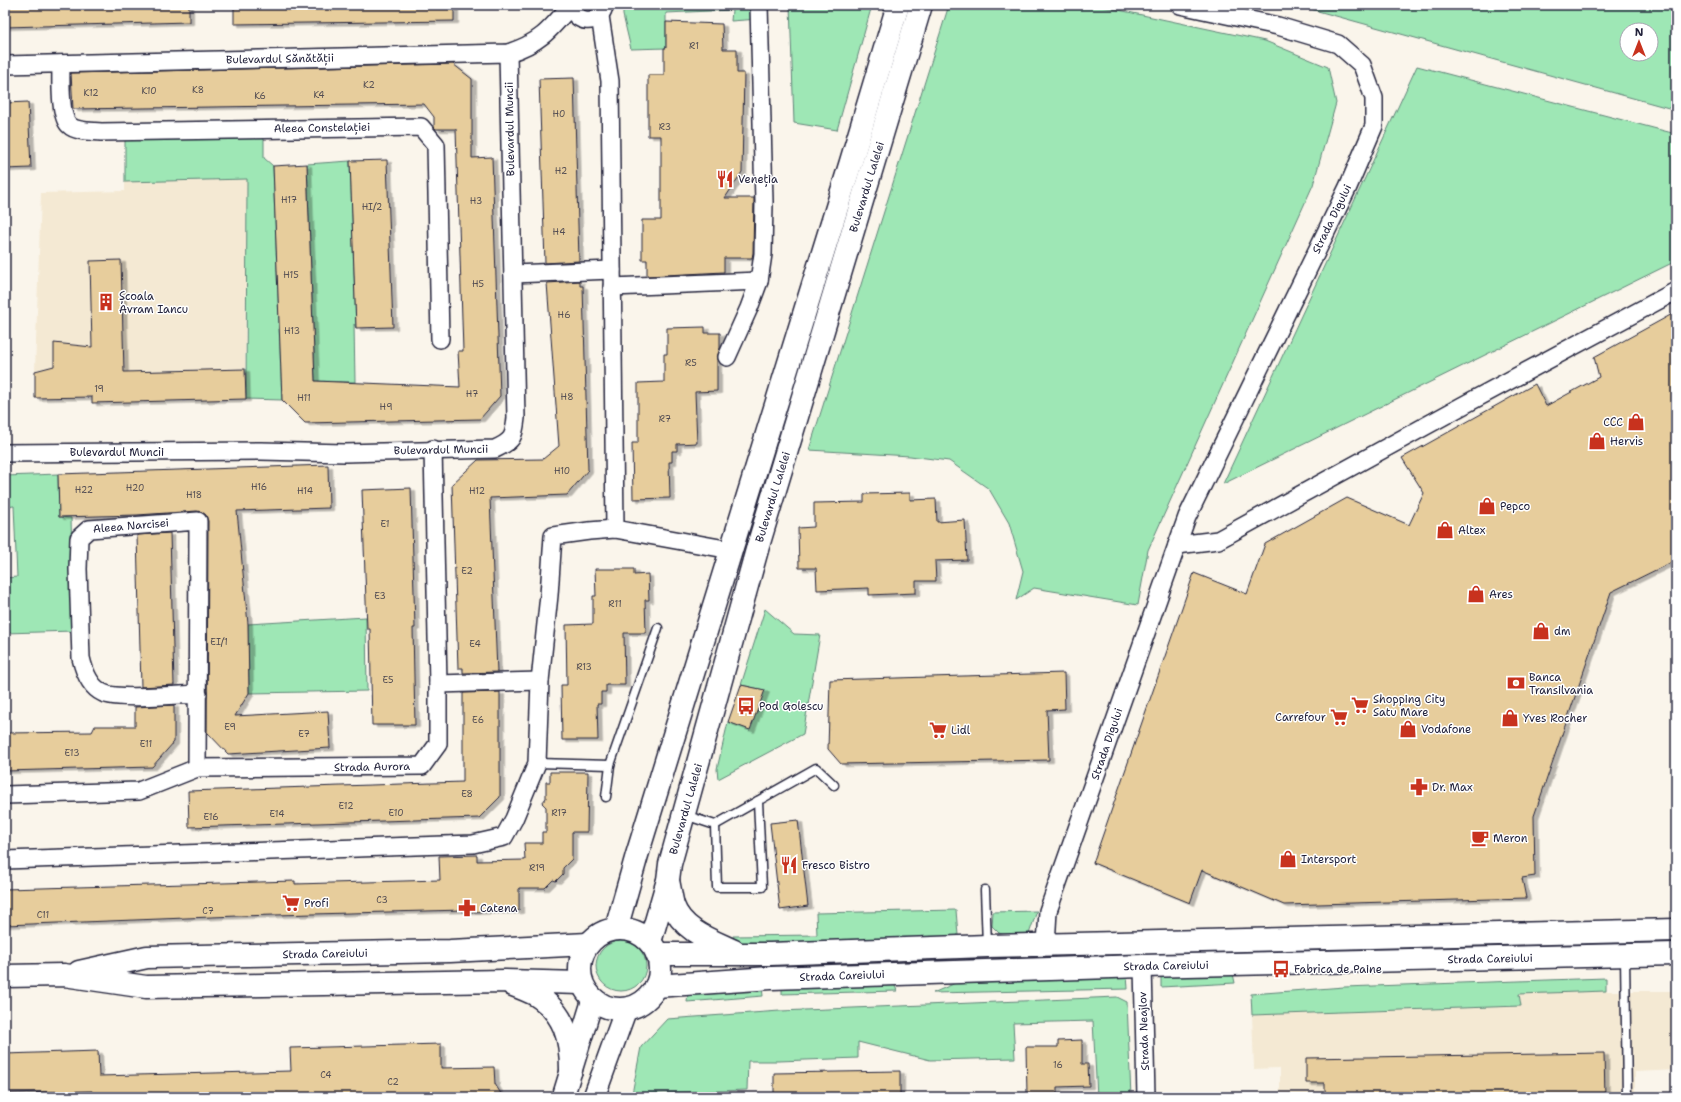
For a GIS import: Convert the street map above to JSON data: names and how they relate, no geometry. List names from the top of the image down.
{
  "streets": {
    "main road": ["Bulevardul Lalelei", "Strada Careiului"],
    "street": [
      "Bulevardul Sănătății",
      "Aleea Constelației",
      "Bulevardul Muncii",
      "Strada Digului",
      "Aleea Narcisei",
      "Strada Aurora",
      "Strada Neajlov"
    ]
  },
  "crossings": [
    ["Bulevardul Sănătății", "Aleea Constelației"],
    ["Bulevardul Sănătății", "Bulevardul Muncii"],
    ["Bulevardul Muncii", "Strada Aurora"],
    ["Bulevardul Lalelei", "Strada Careiului"],
    ["Aleea Narcisei", "Strada Aurora"],
    ["Strada Careiului", "Strada Neajlov"]
  ],
  "places": {
    "restaurant": ["Veneția", "Fresco Bistro"],
    "building": ["Școala Avram Iancu"],
    "shop": [
      "CCC",
      "Hervis",
      "Pepco",
      "Altex",
      "Ares",
      "dm",
      "Yves Rocher",
      "Vodafone",
      "Intersport"
    ],
    "bank": ["Banca Transilvania"],
    "supermarket": [
      "Shopping City Satu Mare",
      "Carrefour",
      "Lidl",
      "Profi"
    ],
    "bus stop": ["Pod Golescu", "Fabrica de Paine"],
    "pharmacy": ["Dr. Max", "Catena"],
    "cafe": ["Meron"]
  },
  "house_numbers": [
    "R1",
    "K2",
    "K8",
    "K10",
    "K12",
    "K4",
    "K6",
    "H0",
    "R3",
    "H2",
    "H17",
    "H3",
    "HI/2",
    "H4",
    "H15",
    "H5",
    "H6",
    "H13",
    "R5",
    "19",
    "H7",
    "H8",
    "H11",
    "H9",
    "R7",
    "H10",
    "H16",
    "H20",
    "H22",
    "H14",
    "H12",
    "H18",
    "E1",
    "E2",
    "E3",
    "R11",
    "EI/1",
    "E4",
    "R13",
    "E5",
    "E6",
    "E9",
    "E7",
    "E11",
    "E13",
    "E8",
    "E12",
    "E10",
    "R17",
    "E14",
    "E16",
    "R19",
    "C3",
    "C7",
    "C11",
    "16",
    "C4",
    "C2"
  ],
  "north": "top"
}
